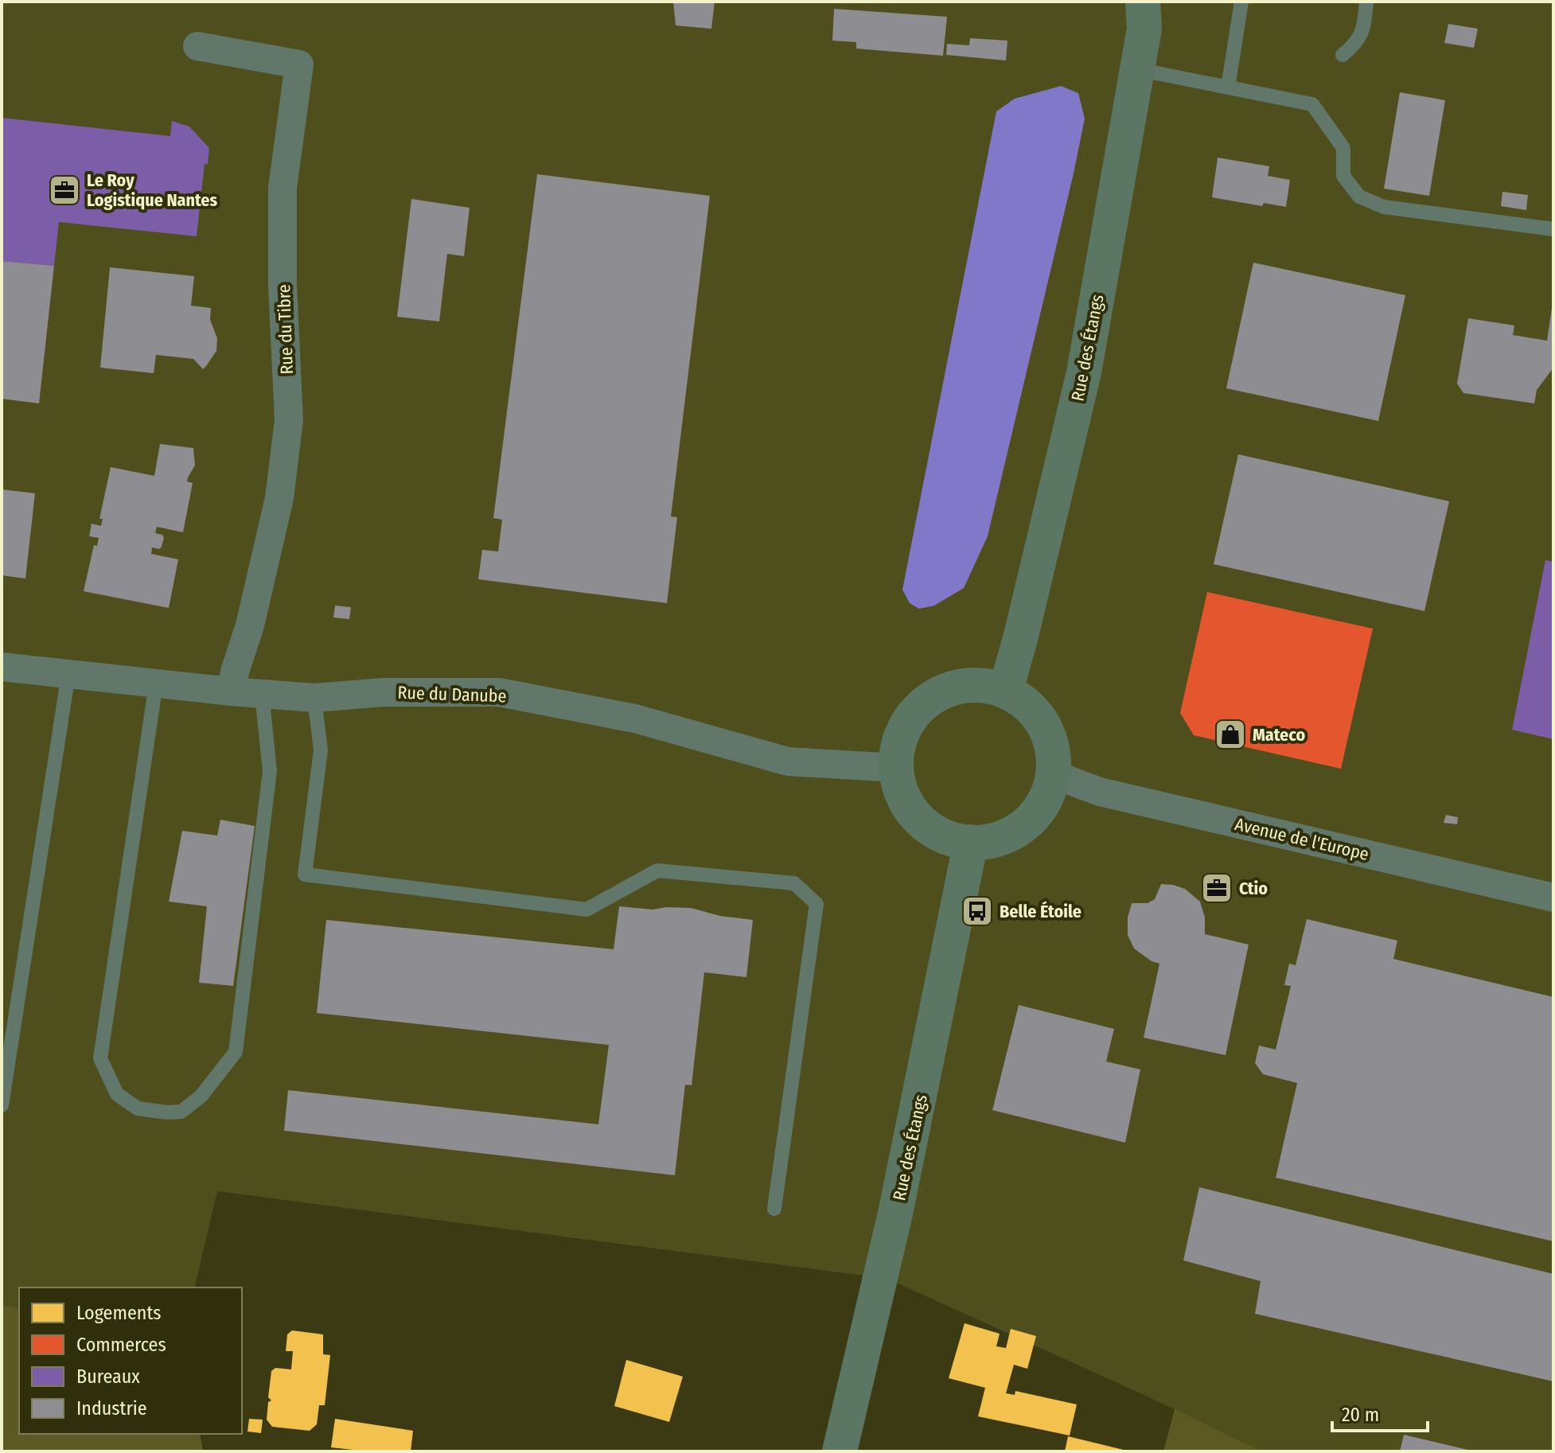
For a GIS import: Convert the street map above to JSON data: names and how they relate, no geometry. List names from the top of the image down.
{
  "streets": {
    "main road": ["Rue des Étangs"],
    "street": ["Rue du Tibre", "Rue du Danube", "Avenue de l'Europe"]
  },
  "crossings": [
    ["Rue du Tibre", "Rue du Danube"],
    ["Rue des Étangs", "Rue du Danube"],
    ["Rue des Étangs", "Avenue de l'Europe"],
    ["Rue du Danube", "Avenue de l'Europe"]
  ],
  "places": {
    "office": ["Le Roy Logistique Nantes", "Ctio"],
    "shop": ["Mateco"],
    "bus stop": ["Belle Étoile"]
  },
  "legend": [
    "Logements",
    "Commerces",
    "Bureaux",
    "Industrie"
  ],
  "scale_bar": "20 m"
}
